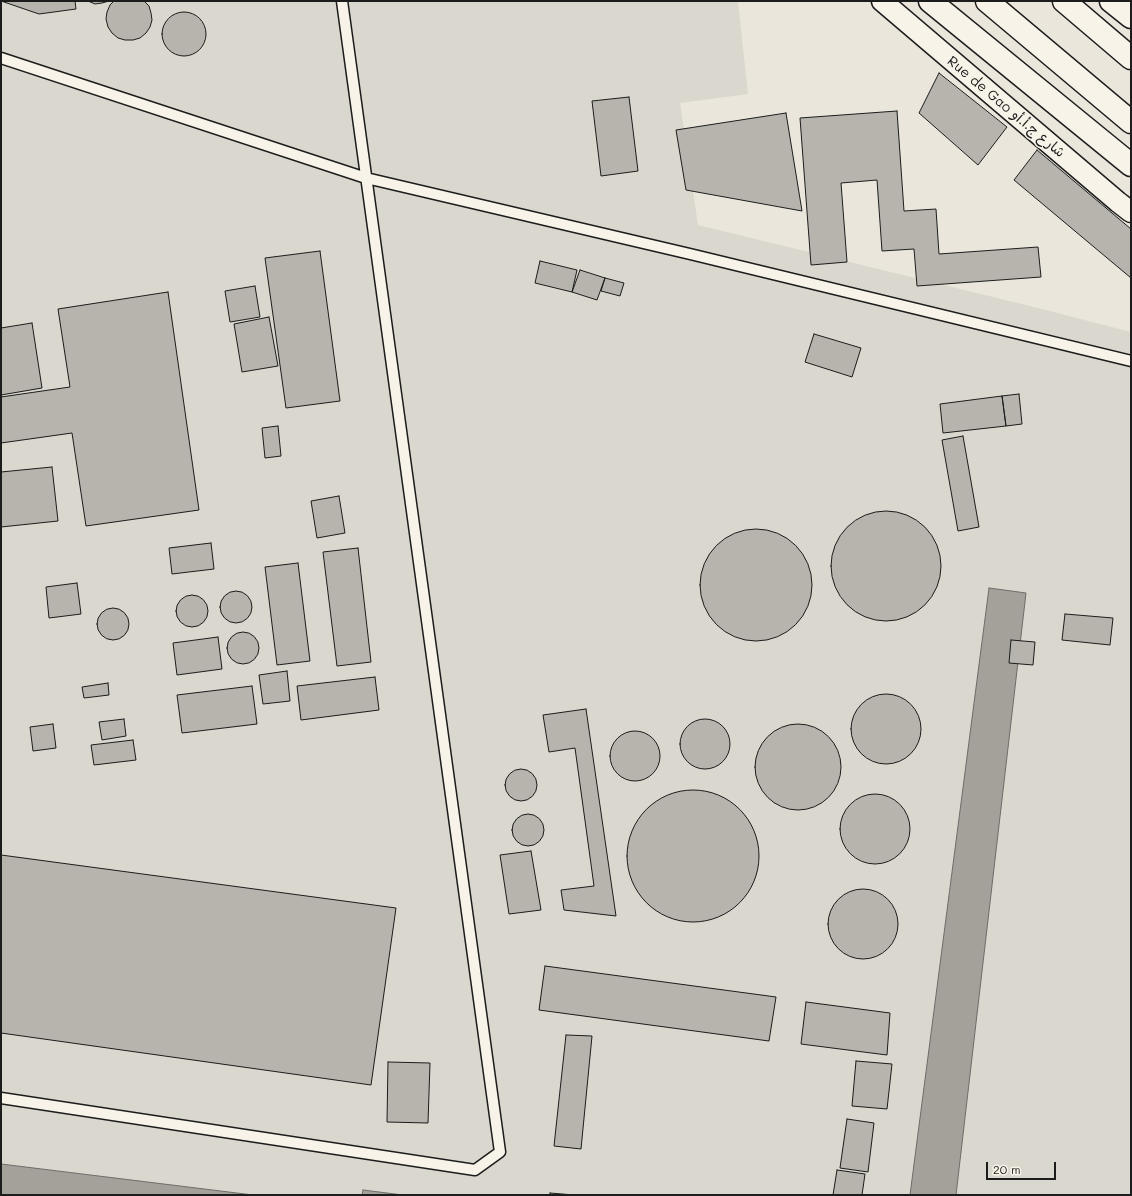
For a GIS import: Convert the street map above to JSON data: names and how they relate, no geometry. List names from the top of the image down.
{
  "streets": {
    "street": ["Rue de Gao شارع ج.أ.أو"]
  },
  "scale_bar": "20 m"
}
